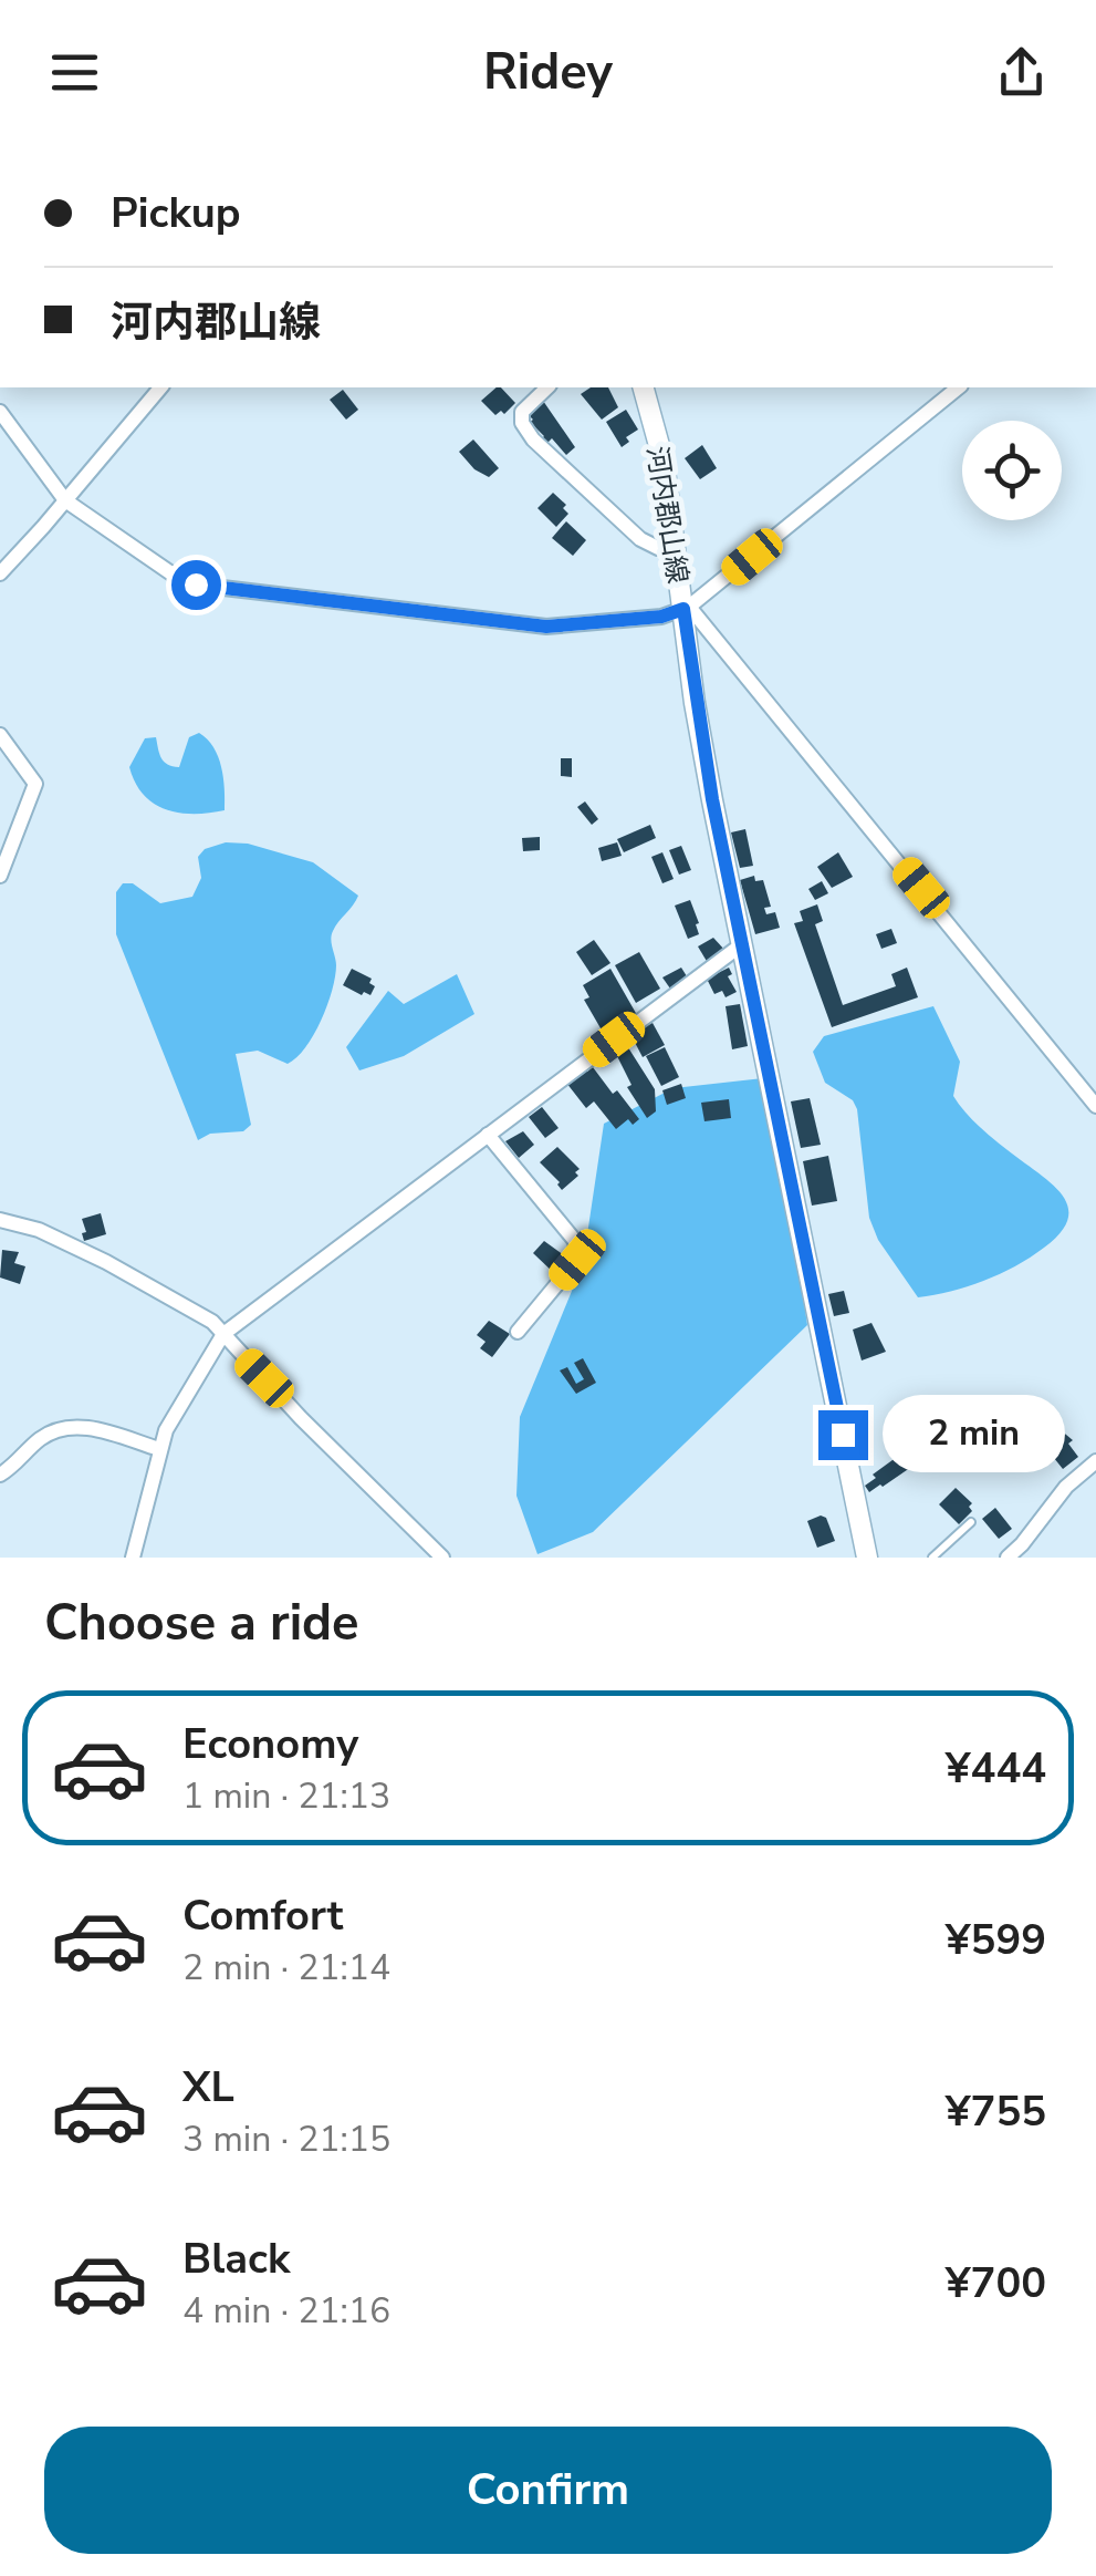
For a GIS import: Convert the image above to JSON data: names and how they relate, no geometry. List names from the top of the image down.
{
  "streets": {
    "main road": ["河内郡山線"]
  },
  "page": {
    "header": "Ridey",
    "banner": ["Pickup", "河内郡山線"],
    "bubble": "2 min",
    "heading": "Choose a ride",
    "list": [
      {
        "name": "Economy",
        "note": "1 min · 21:13",
        "value": "¥444"
      },
      {
        "name": "Comfort",
        "note": "2 min · 21:14",
        "value": "¥599"
      },
      {
        "name": "XL",
        "note": "3 min · 21:15",
        "value": "¥755"
      },
      {
        "name": "Black",
        "note": "4 min · 21:16",
        "value": "¥700"
      }
    ],
    "buttons": "Confirm"
  }
}
